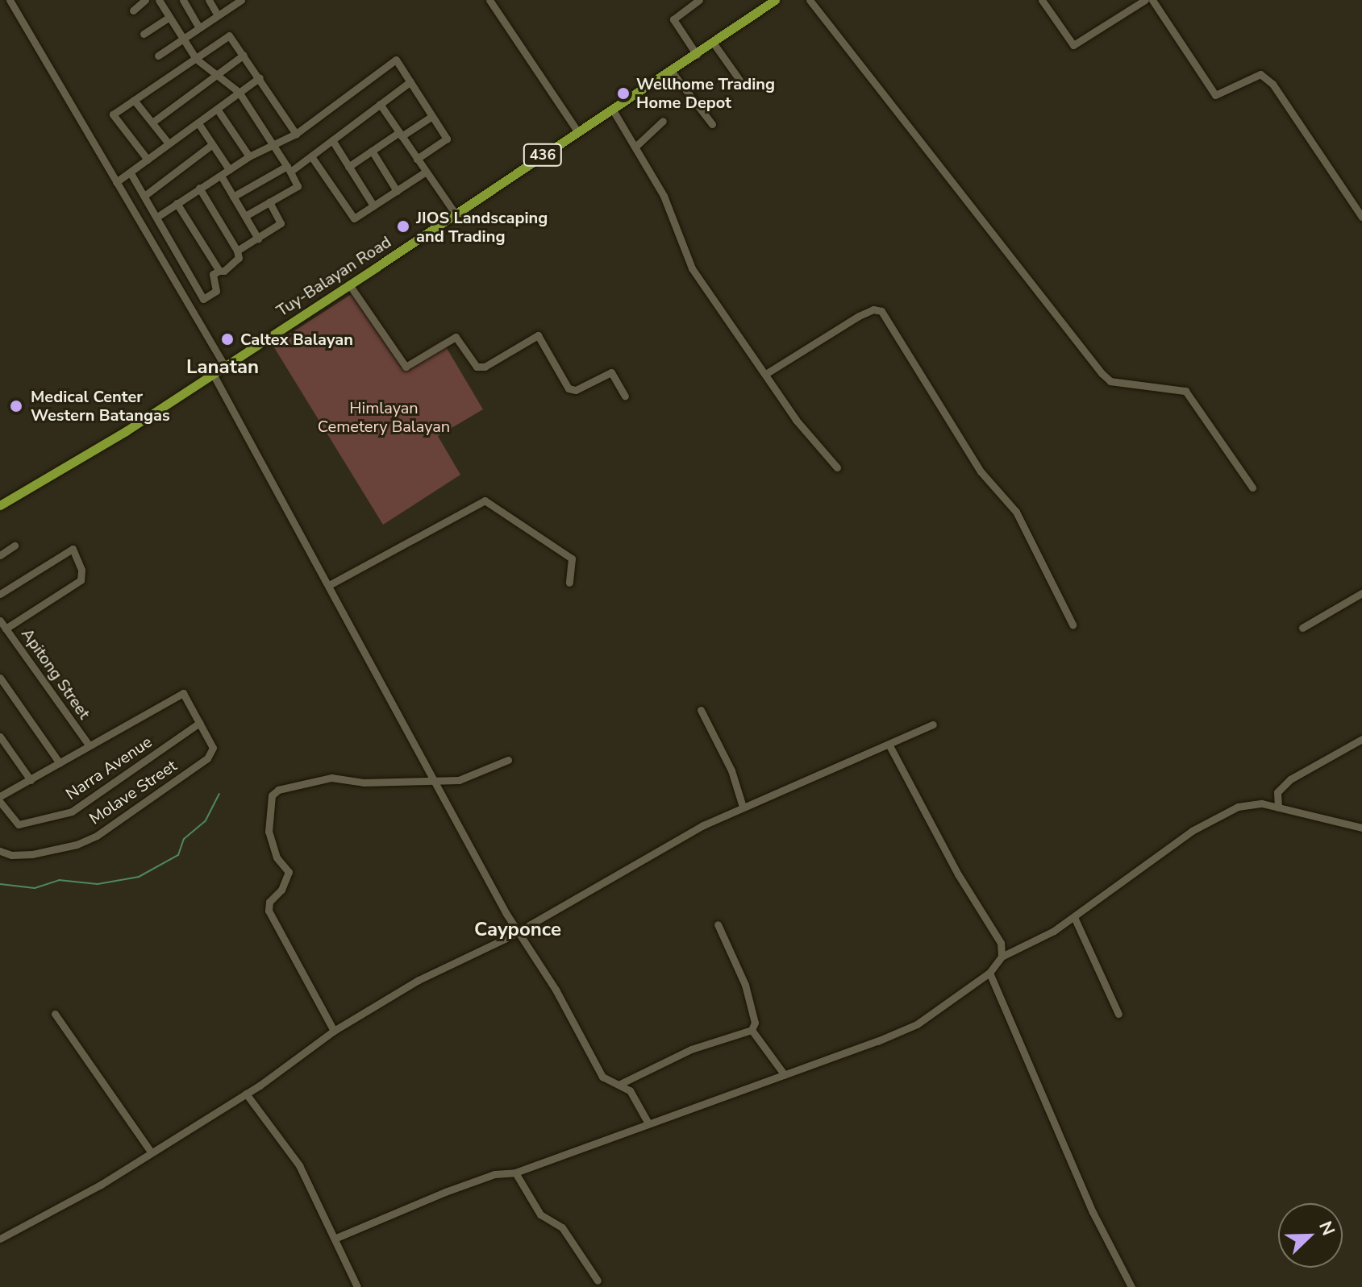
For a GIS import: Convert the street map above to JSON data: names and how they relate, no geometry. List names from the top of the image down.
{
  "streets": {
    "main road": ["436", "Tuy-Balayan Road"],
    "street": ["Apitong Street", "Narra Avenue", "Molave Street"]
  },
  "crossings": [
    ["Apitong Street", "Molave Street"],
    ["Narra Avenue", "Molave Street"]
  ],
  "districts": ["Lanatan", "Cayponce"],
  "parks": ["Himlayan Cemetery Balayan"],
  "places": [
    "Wellhome Trading Home Depot",
    "JIOS Landscaping and Trading",
    "Caltex Balayan",
    "Medical Center Western Batangas"
  ],
  "north": "top right"
}
